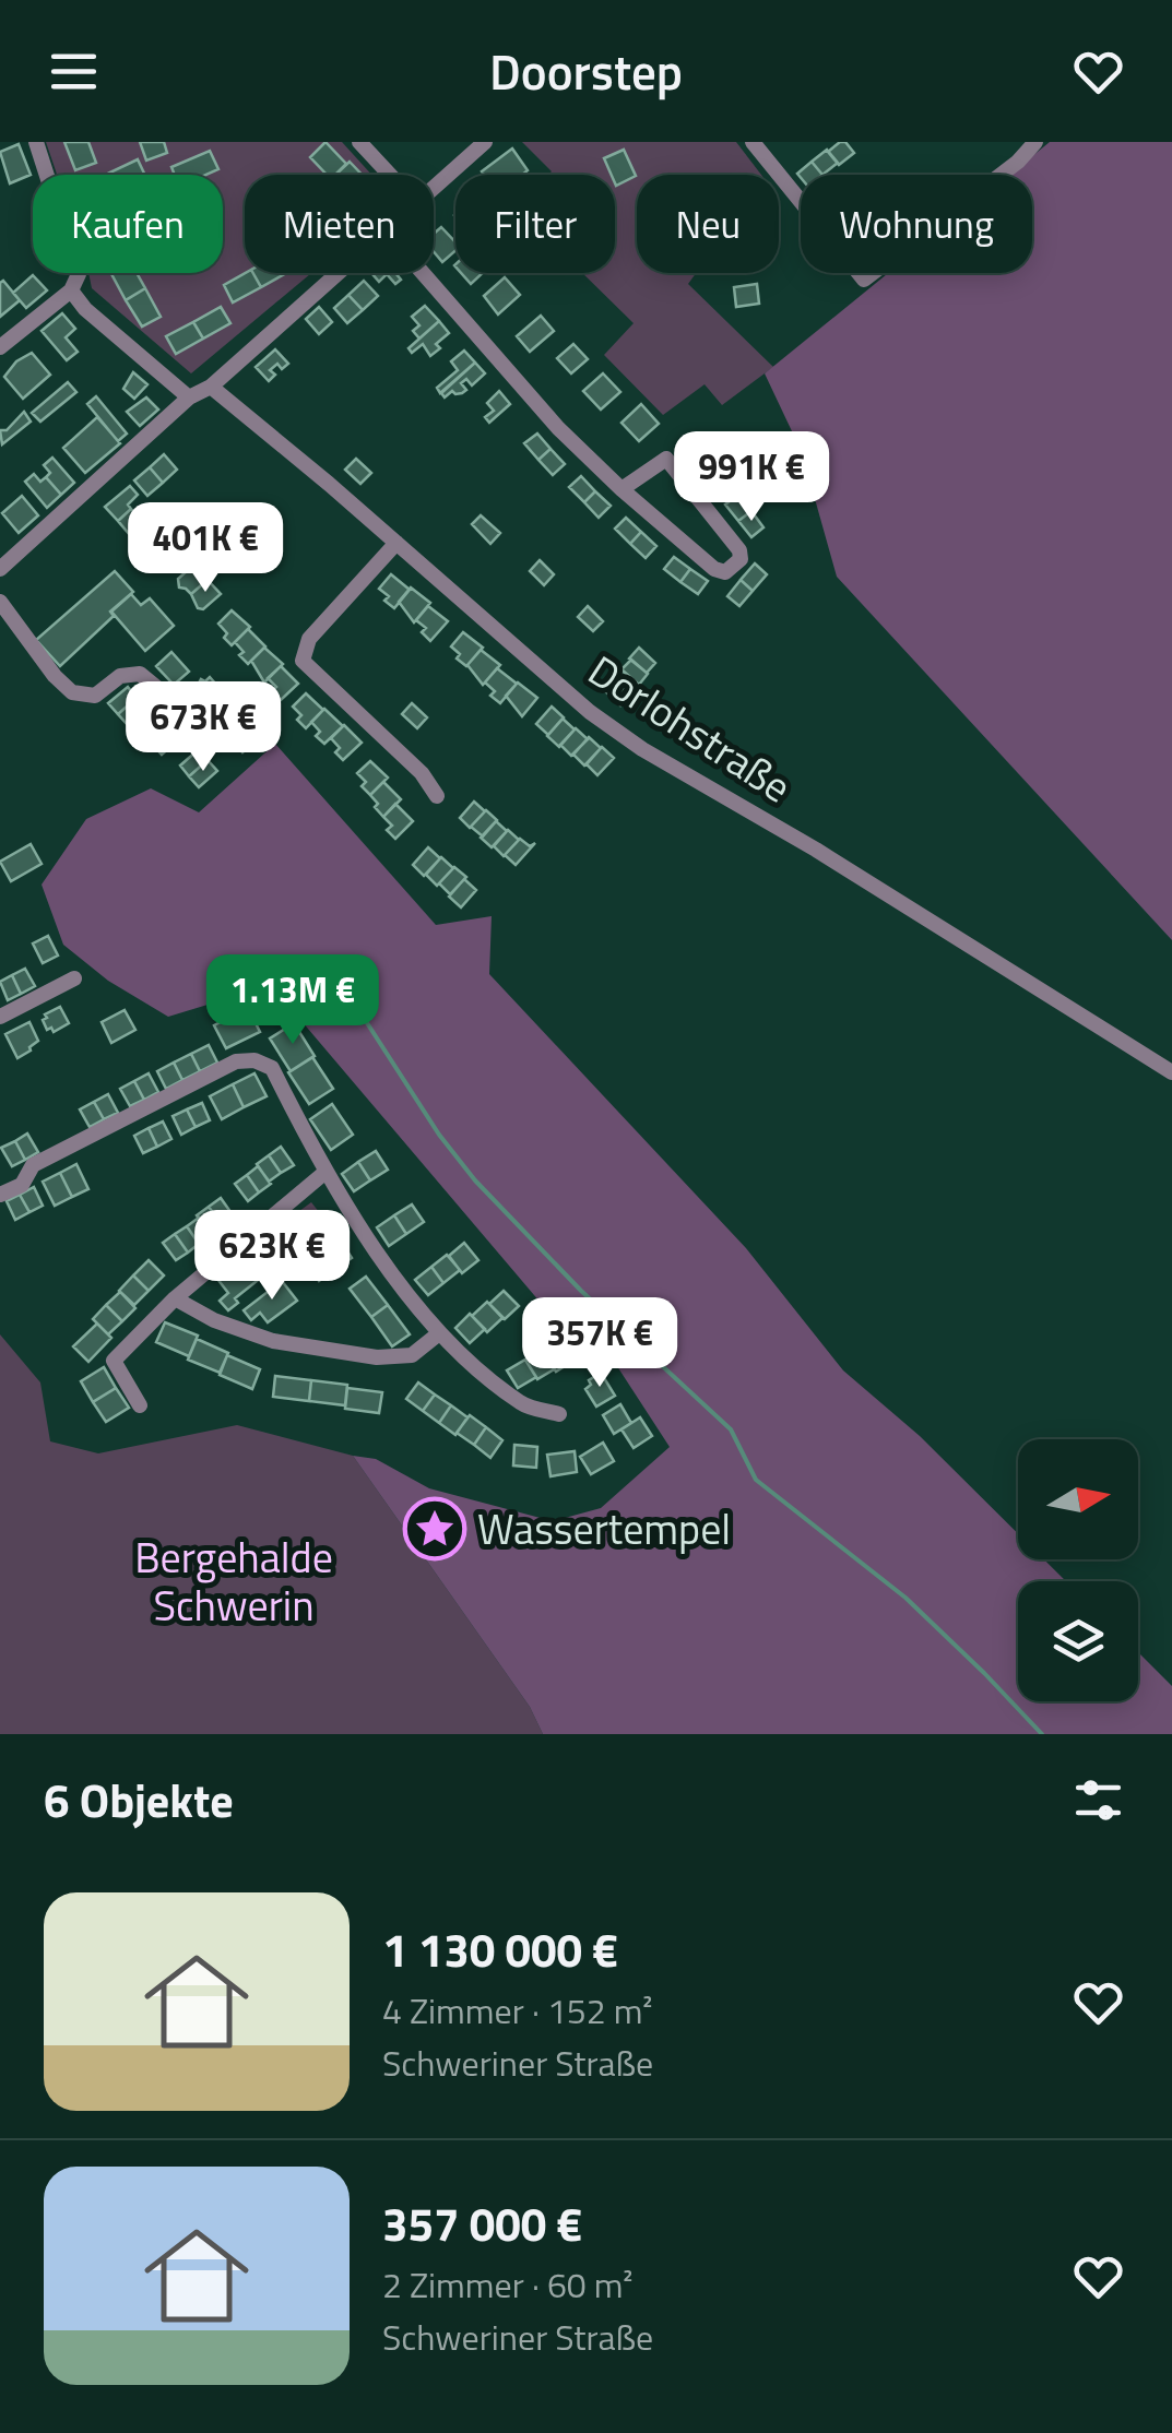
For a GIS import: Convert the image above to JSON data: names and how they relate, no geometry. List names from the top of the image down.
{
  "streets": {
    "street": ["Dorlohstraße"]
  },
  "parks": ["Bergehalde Schwerin"],
  "places": {
    "place": ["Wassertempel"]
  },
  "north": "right",
  "page": {
    "header": "Doorstep",
    "chip": [
      "Kaufen",
      "Mieten",
      "Filter",
      "Neu",
      "Wohnung"
    ],
    "price": [
      "991K €",
      "401K €",
      "673K €",
      "1.13M €",
      "623K €",
      "357K €"
    ],
    "heading": "6 Objekte",
    "list": [
      {
        "name": "1 130 000 €",
        "note": "4 Zimmer · 152 m² · Schweriner Straße"
      },
      {
        "name": "357 000 €",
        "note": "2 Zimmer · 60 m² · Schweriner Straße"
      }
    ]
  }
}
